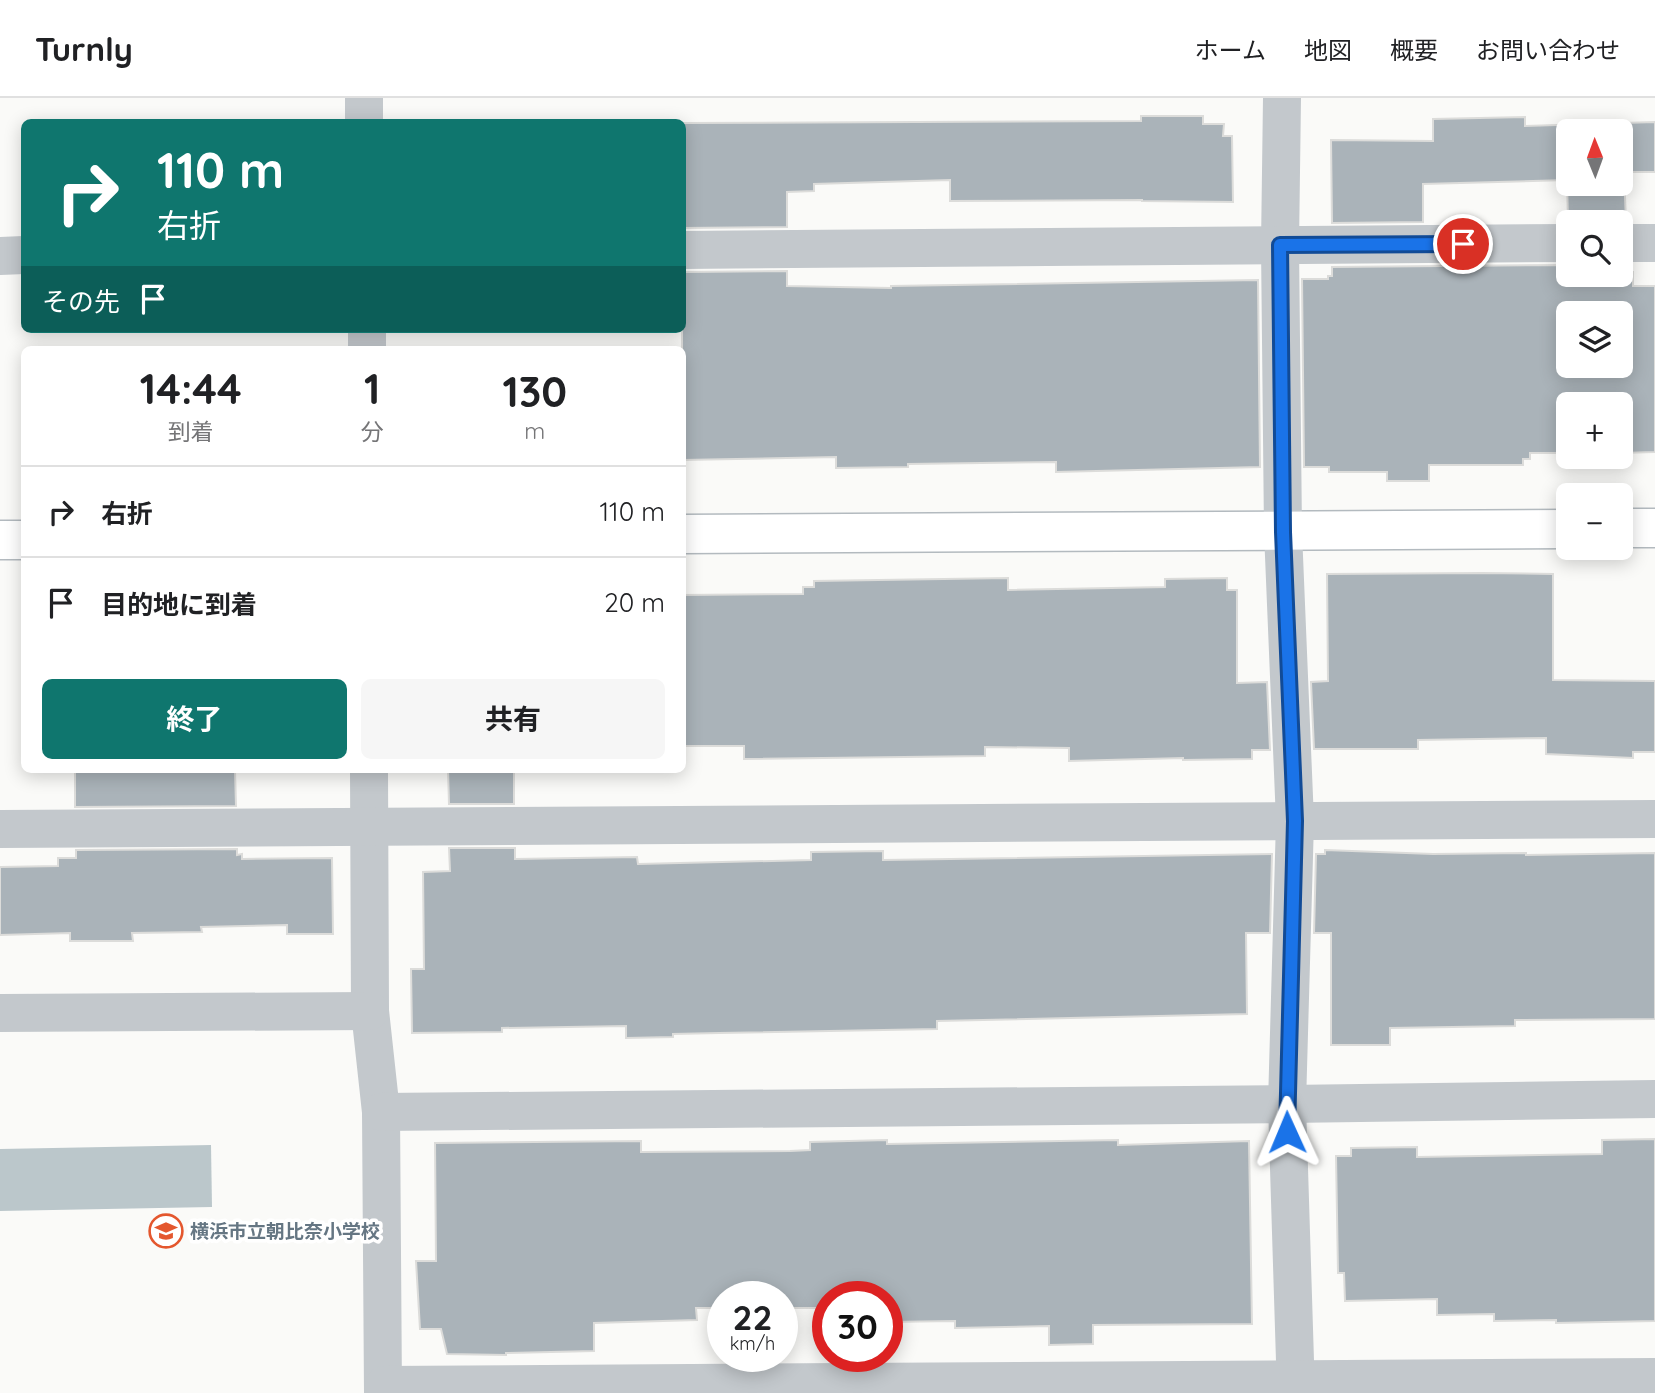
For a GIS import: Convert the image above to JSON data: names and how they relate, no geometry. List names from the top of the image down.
{
  "places": {
    "school or university": ["横浜市立朝比奈小学校"]
  },
  "north": "top",
  "page": {
    "header": "Turnly",
    "nav": [
      "ホーム",
      "地図",
      "概要",
      "お問い合わせ"
    ],
    "map_buttons": ["+", "−"],
    "turn": ["110 m", "右折"],
    "then": "その先",
    "eta": [
      "14:44",
      "到着",
      "1",
      "分",
      "130",
      "m"
    ],
    "list": [
      {
        "name": "右折",
        "value": "110 m"
      },
      {
        "name": "目的地に到着",
        "value": "20 m"
      }
    ],
    "buttons": ["終了", "共有"],
    "speed": "22 km/h",
    "limit": "30"
  }
}
